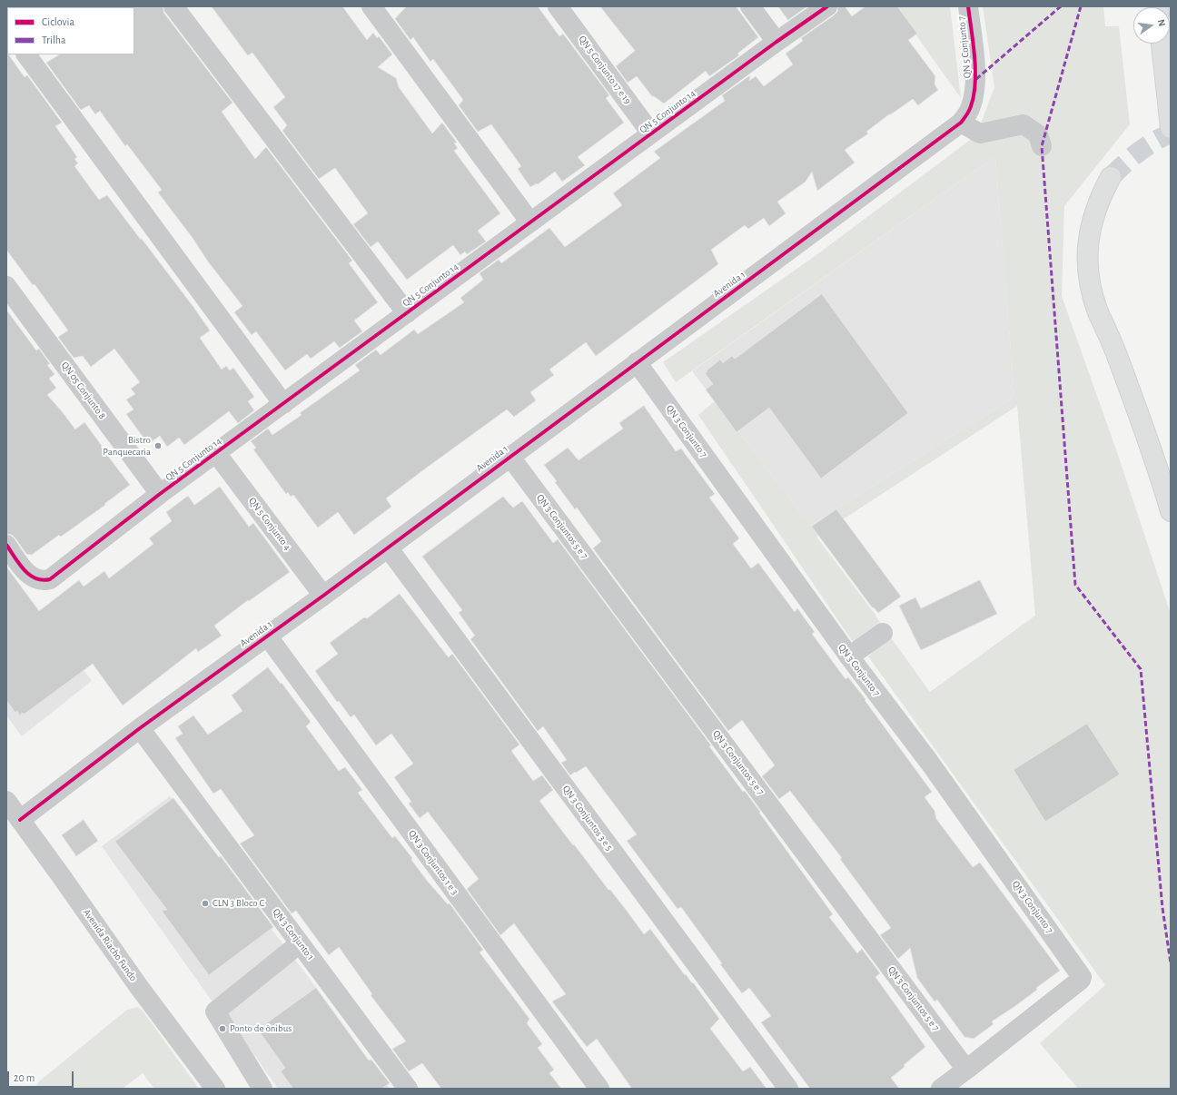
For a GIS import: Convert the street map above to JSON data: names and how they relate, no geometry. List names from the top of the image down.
{
  "streets": {
    "street": [
      "QN 5 Conjunto 7",
      "QN 5 Conjunto 17 e 19",
      "QN 5 Conjunto 14",
      "Avenida 1",
      "QN 05 Conjunto 8",
      "QN 3 Conjunto 7",
      "QN 5 Conjunto 4",
      "QN 3 Conjuntos 5 e 7",
      "QN 3 Conjuntos 3 e 5",
      "QN 3 Conjuntos 1 e 3",
      "QN 3 Conjunto 1",
      "Avenida Riacho Fundo"
    ]
  },
  "crossings": [
    ["QN 5 Conjunto 7", "Avenida 1"],
    ["QN 5 Conjunto 17 e 19", "QN 5 Conjunto 14"],
    ["QN 5 Conjunto 14", "QN 05 Conjunto 8"],
    ["QN 5 Conjunto 14", "QN 5 Conjunto 4"],
    ["Avenida 1", "QN 3 Conjunto 7"],
    ["Avenida 1", "QN 5 Conjunto 4"],
    ["Avenida 1", "QN 3 Conjuntos 5 e 7"],
    ["Avenida 1", "QN 3 Conjuntos 3 e 5"],
    ["Avenida 1", "QN 3 Conjuntos 1 e 3"],
    ["Avenida 1", "QN 3 Conjunto 1"],
    ["Avenida 1", "Avenida Riacho Fundo"],
    ["QN 3 Conjunto 7", "QN 3 Conjuntos 5 e 7"]
  ],
  "places": ["Bistro Panquecaria", "CLN 3 Bloco C", "Ponto de ônibus"],
  "legend": ["Ciclovia", "Trilha"],
  "scale_bar": "20 m",
  "north": "right"
}
